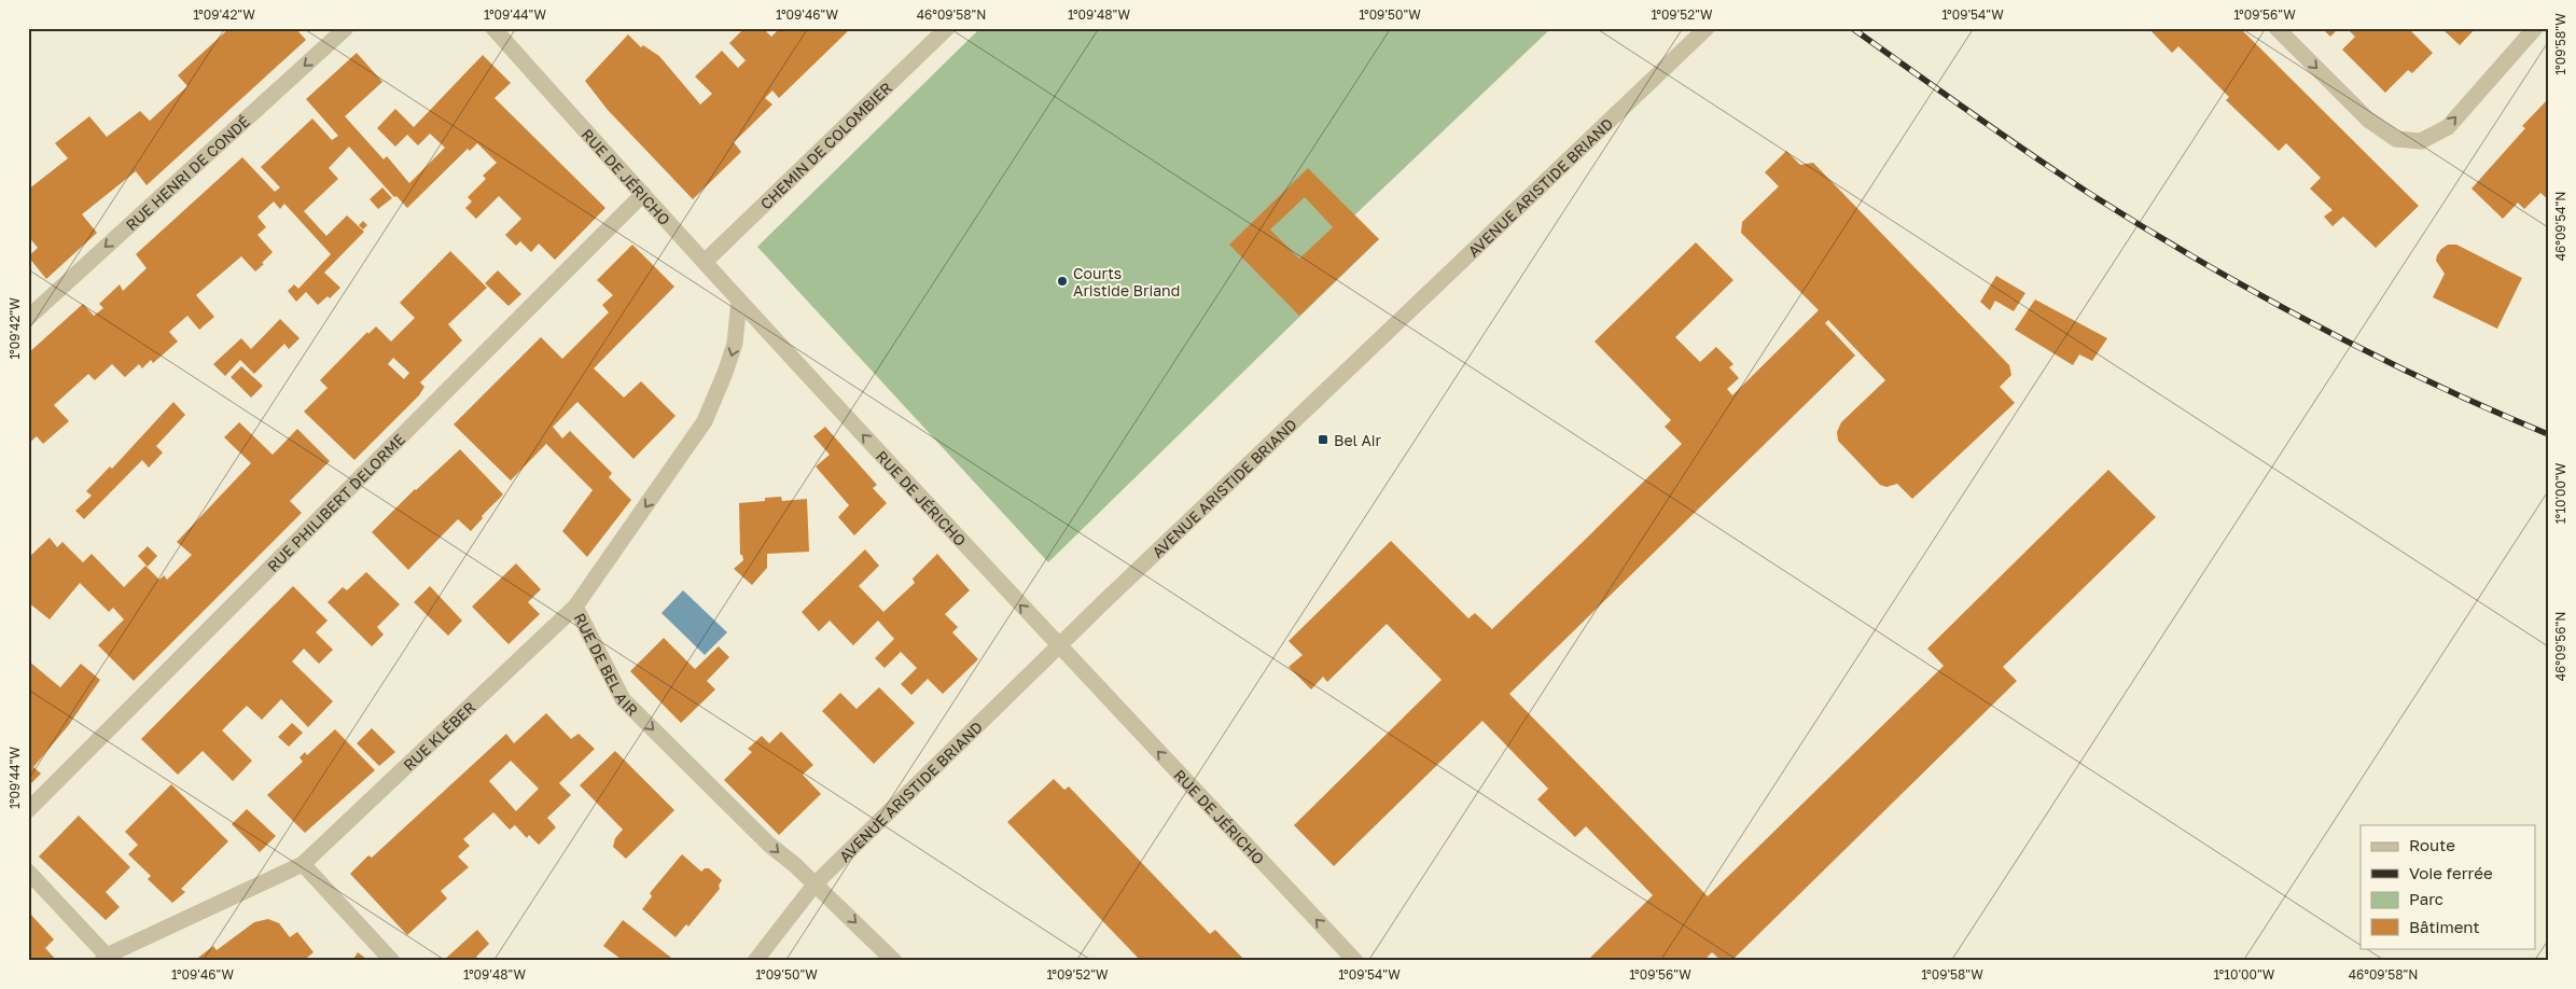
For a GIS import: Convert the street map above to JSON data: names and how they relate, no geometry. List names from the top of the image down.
{
  "streets": {
    "street": [
      "CHEMIN DE COLOMBIER",
      "RUE HENRI DE CONDÉ",
      "RUE DE JÉRICHO",
      "AVENUE ARISTIDE BRIAND",
      "RUE PHILIBERT DELORME",
      "RUE DE BEL AIR",
      "RUE KLÉBER"
    ]
  },
  "crossings": [
    ["CHEMIN DE COLOMBIER", "RUE DE JÉRICHO"],
    ["RUE DE JÉRICHO", "AVENUE ARISTIDE BRIAND"],
    ["RUE DE JÉRICHO", "RUE PHILIBERT DELORME"],
    ["RUE DE JÉRICHO", "RUE DE BEL AIR"],
    ["AVENUE ARISTIDE BRIAND", "RUE DE BEL AIR"],
    ["RUE DE BEL AIR", "RUE KLÉBER"]
  ],
  "one_way": ["RUE HENRI DE CONDÉ", "RUE DE JÉRICHO", "RUE DE BEL AIR"],
  "places": {
    "other": ["Courts Aristide Briand"],
    "transit": ["Bel Air"]
  },
  "legend": [
    "Route",
    "Voie ferrée",
    "Parc",
    "Bâtiment"
  ],
  "coordinates": [
    "1°09'42\"W",
    "1°09'44\"W",
    "1°09'46\"W",
    "46°09'58\"N",
    "1°09'48\"W",
    "1°09'50\"W",
    "1°09'52\"W",
    "1°09'54\"W",
    "1°09'56\"W",
    "1°09'58\"W",
    "46°09'54\"N",
    "1°10'00\"W",
    "46°09'56\"N"
  ]
}
